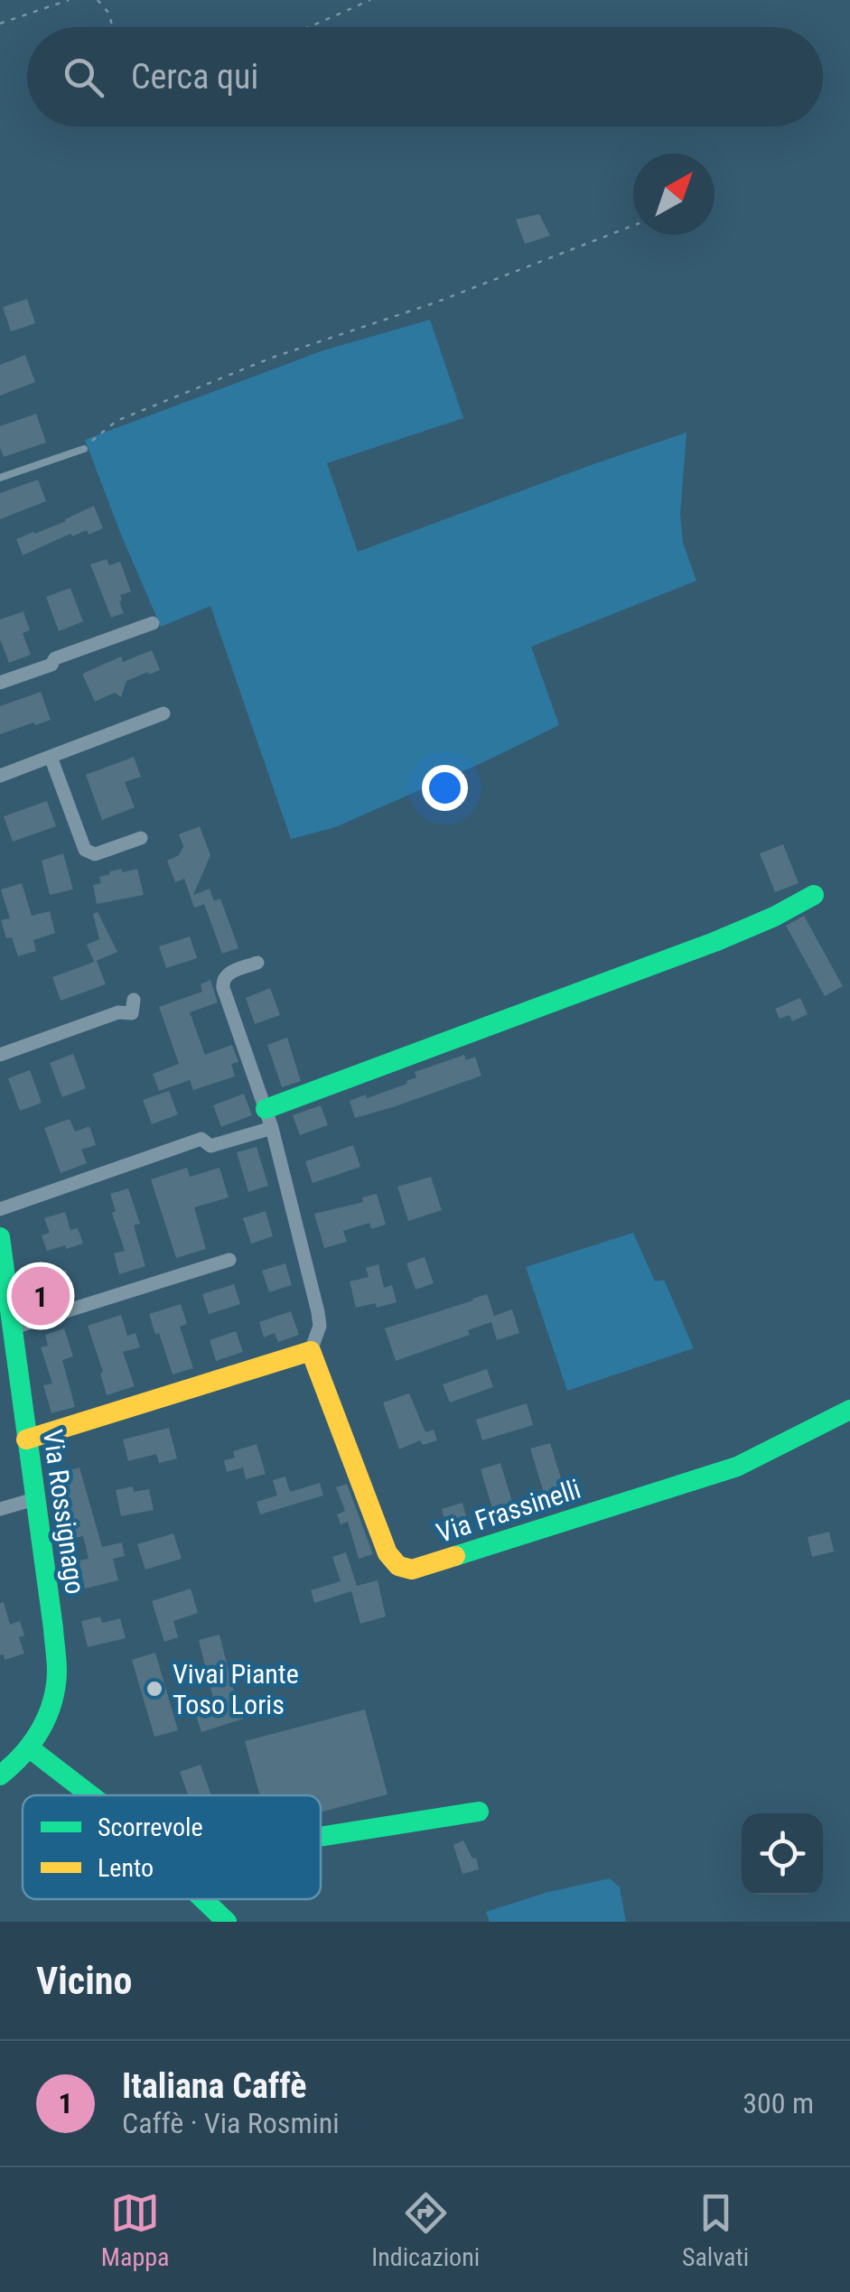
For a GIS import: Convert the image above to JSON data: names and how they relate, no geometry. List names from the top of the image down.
{
  "streets": {
    "street": ["Via Frassinelli", "Via Rossignago"]
  },
  "places": ["Vivai Piante Toso Loris"],
  "legend": ["Scorrevole", "Lento"],
  "north": "top right",
  "page": {
    "search": "Cerca qui",
    "pins": "1",
    "heading": "Vicino",
    "list": [
      {
        "mark": "1",
        "name": "Italiana Caffè",
        "note": "Caffè · Via Rosmini",
        "value": "300 m"
      }
    ],
    "nav": ["Mappa", "Indicazioni", "Salvati"]
  }
}
